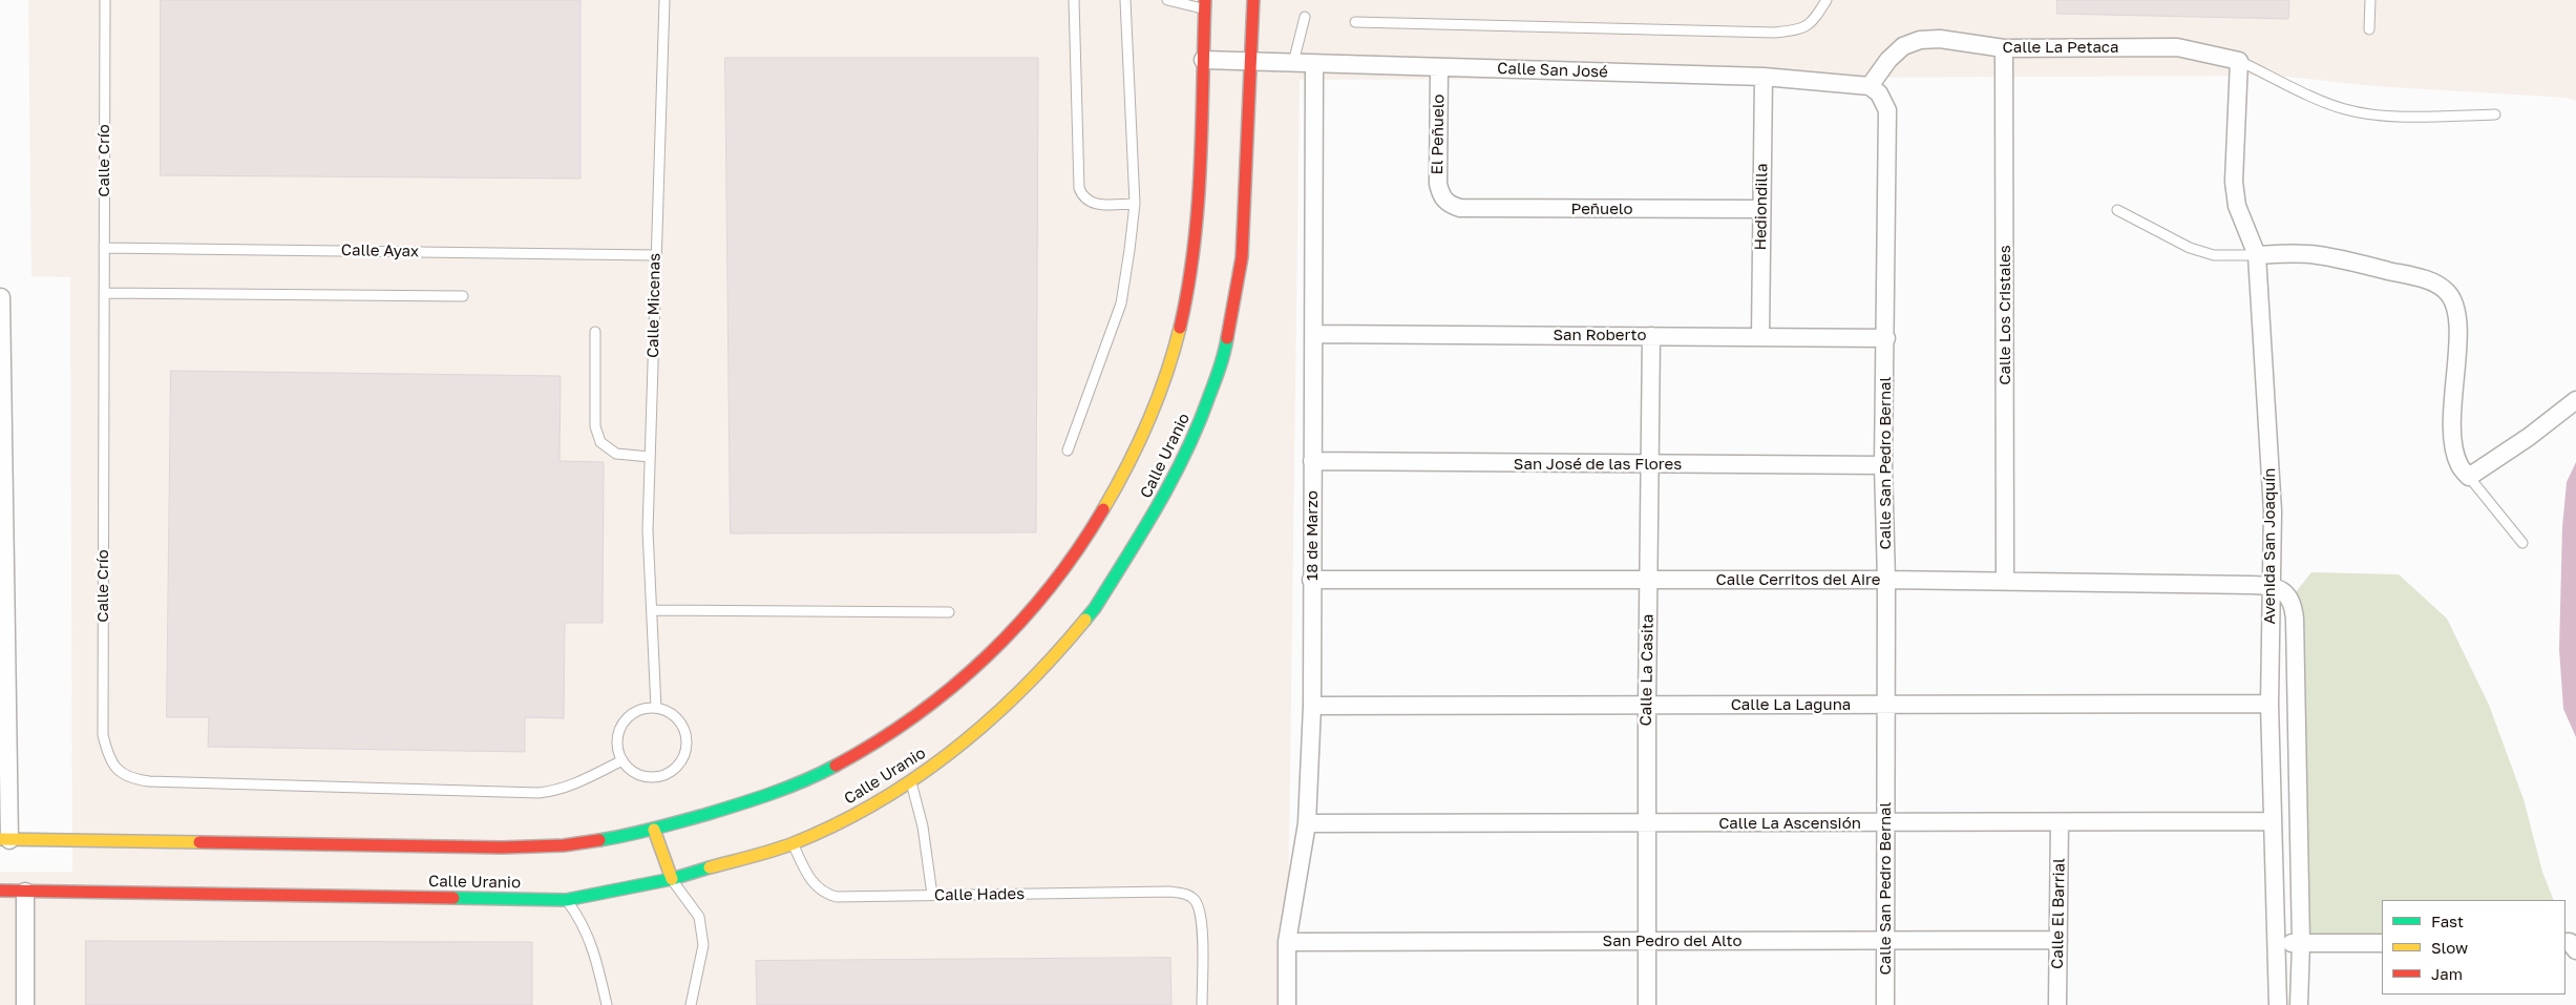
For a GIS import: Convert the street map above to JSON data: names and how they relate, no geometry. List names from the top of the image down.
{
  "streets": {
    "street": [
      "Calle La Petaca",
      "Calle San José",
      "El Peñuelo",
      "Hediondilla",
      "Peñuelo",
      "Calle Los Cristales",
      "San Roberto",
      "Calle Uranio",
      "Calle San Pedro Bernal",
      "San José de las Flores",
      "18 de Marzo",
      "Avenida San Joaquín",
      "Calle Cerritos del Aire",
      "Calle La Casita",
      "Calle La Laguna",
      "Calle La Ascensión",
      "Calle El Barrial",
      "San Pedro del Alto"
    ],
    "lane": [
      "Calle Crío",
      "Calle Ayax",
      "Calle Micenas",
      "Calle Hades"
    ]
  },
  "crossings": [
    ["Calle La Petaca", "Calle San José"],
    ["Calle La Petaca", "Calle Los Cristales"],
    ["Calle La Petaca", "Calle San Pedro Bernal"],
    ["Calle La Petaca", "Avenida San Joaquín"],
    ["Calle San José", "El Peñuelo"],
    ["Calle San José", "Hediondilla"],
    ["Calle San José", "Calle Uranio"],
    ["Calle San José", "Calle San Pedro Bernal"],
    ["Calle San José", "18 de Marzo"],
    ["El Peñuelo", "Peñuelo"],
    ["Calle Crío", "Calle Ayax"],
    ["Calle Crío", "Calle Micenas"],
    ["Hediondilla", "Peñuelo"],
    ["Hediondilla", "San Roberto"],
    ["Calle Ayax", "Calle Micenas"],
    ["Calle Los Cristales", "Calle Cerritos del Aire"],
    ["San Roberto", "Calle San Pedro Bernal"],
    ["San Roberto", "18 de Marzo"],
    ["San Roberto", "Calle La Casita"],
    ["Calle Uranio", "Calle Hades"],
    ["Calle San Pedro Bernal", "San José de las Flores"],
    ["Calle San Pedro Bernal", "Calle Cerritos del Aire"],
    ["Calle San Pedro Bernal", "Calle La Laguna"],
    ["Calle San Pedro Bernal", "Calle La Ascensión"],
    ["Calle San Pedro Bernal", "San Pedro del Alto"],
    ["San José de las Flores", "18 de Marzo"],
    ["San José de las Flores", "Calle La Casita"],
    ["18 de Marzo", "Calle Cerritos del Aire"],
    ["18 de Marzo", "Calle La Laguna"],
    ["18 de Marzo", "Calle La Ascensión"],
    ["18 de Marzo", "San Pedro del Alto"],
    ["Avenida San Joaquín", "Calle Cerritos del Aire"],
    ["Avenida San Joaquín", "Calle La Laguna"],
    ["Avenida San Joaquín", "Calle La Ascensión"],
    ["Calle Cerritos del Aire", "Calle La Casita"],
    ["Calle La Casita", "Calle La Laguna"],
    ["Calle La Casita", "Calle La Ascensión"],
    ["Calle La Casita", "San Pedro del Alto"],
    ["Calle La Ascensión", "Calle El Barrial"],
    ["Calle El Barrial", "San Pedro del Alto"]
  ],
  "legend": ["Fast", "Slow", "Jam"]
}
